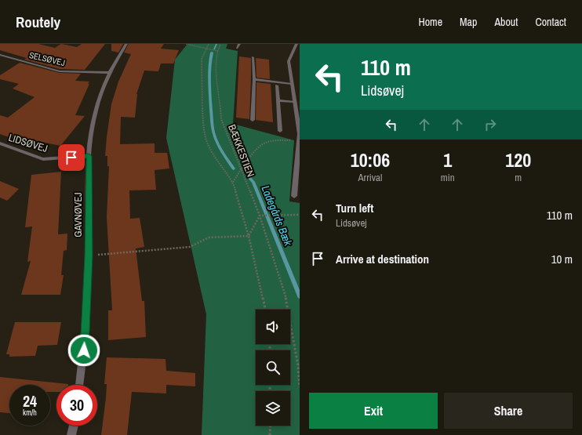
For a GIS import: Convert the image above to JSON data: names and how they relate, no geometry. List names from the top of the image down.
{
  "streets": {
    "street": ["SELSØVEJ", "LIDSØVEJ", "GAVNØVEJ"],
    "path": ["BÆKKESTIEN"]
  },
  "crossings": [
    ["SELSØVEJ", "GAVNØVEJ"],
    ["LIDSØVEJ", "GAVNØVEJ"]
  ],
  "water": ["Ladegårds Bæk"],
  "page": {
    "header": "Routely",
    "nav": [
      "Home",
      "Map",
      "About",
      "Contact"
    ],
    "turn": ["110 m", "Lidsøvej"],
    "eta": [
      "10:06",
      "Arrival",
      "1",
      "min",
      "120",
      "m"
    ],
    "list": [
      {
        "name": "Turn left",
        "note": "Lidsøvej",
        "value": "110 m"
      },
      {
        "name": "Arrive at destination",
        "value": "10 m"
      }
    ],
    "speed": "24 km/h",
    "limit": "30",
    "buttons": ["Exit", "Share"]
  }
}
